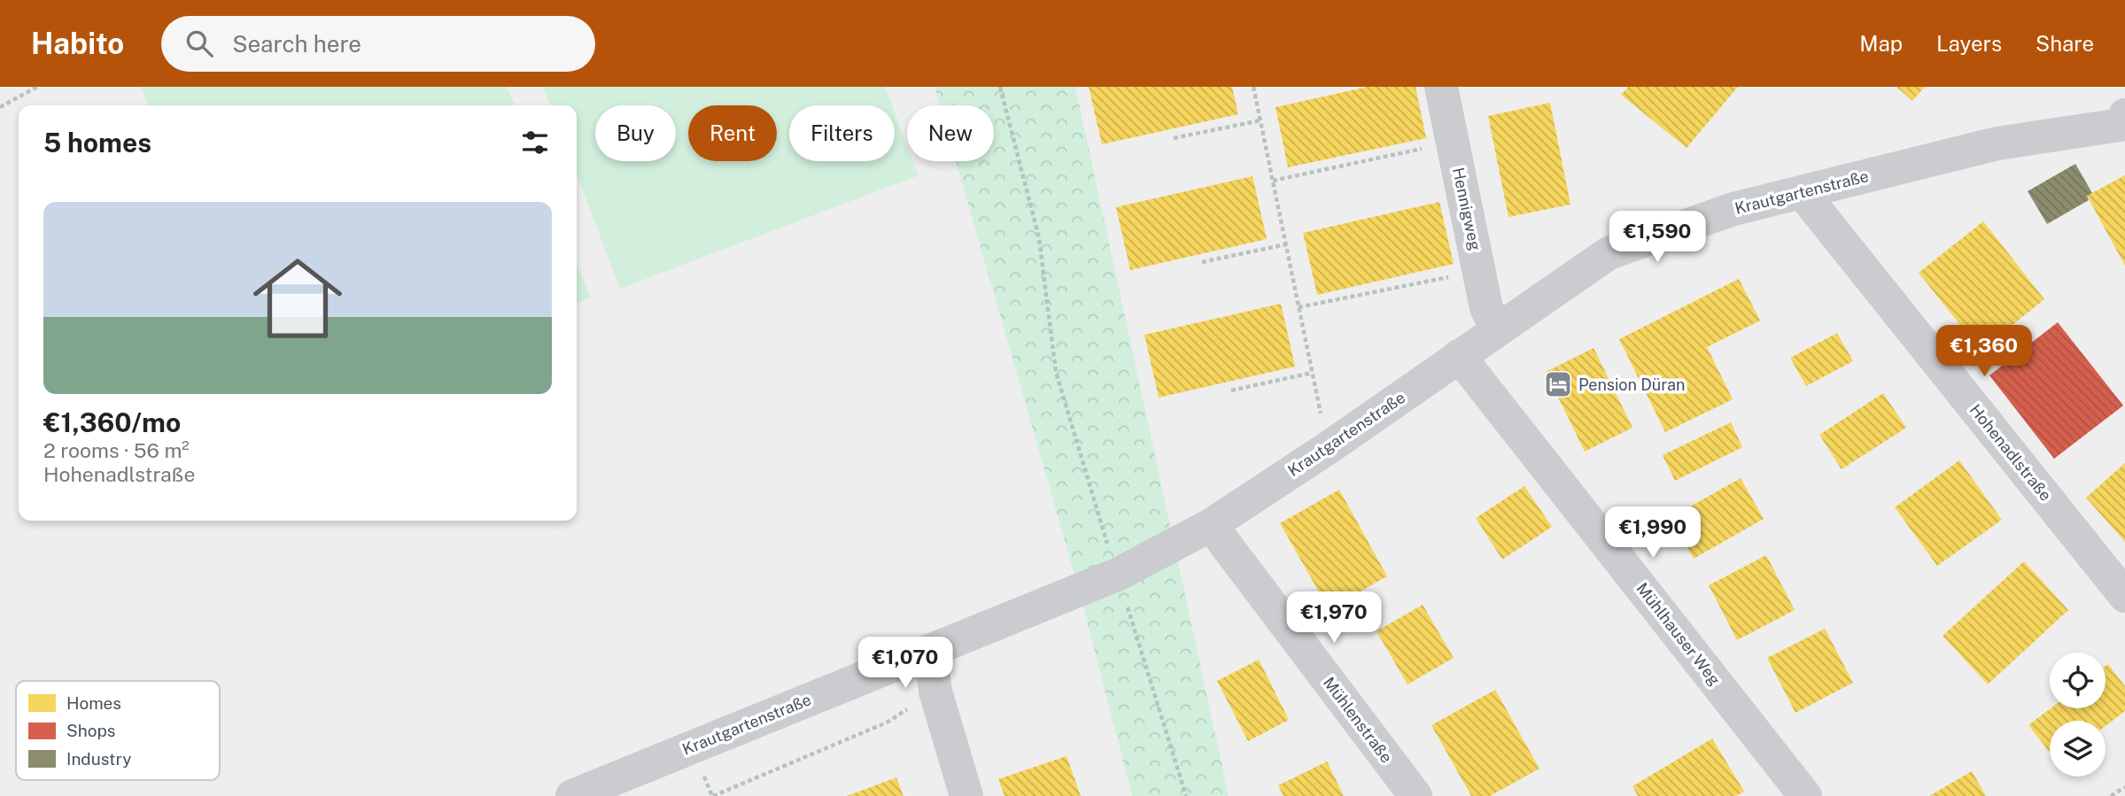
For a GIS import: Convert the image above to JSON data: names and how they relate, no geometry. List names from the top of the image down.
{
  "streets": {
    "street": [
      "Krautgartenstraße",
      "Hennigweg",
      "Hohenadlstraße",
      "Mühlhauser Weg",
      "Mühlenstraße"
    ]
  },
  "crossings": [
    ["Krautgartenstraße", "Hennigweg"],
    ["Krautgartenstraße", "Hohenadlstraße"],
    ["Krautgartenstraße", "Mühlhauser Weg"],
    ["Krautgartenstraße", "Mühlenstraße"]
  ],
  "places": {
    "hotel": ["Pension Düran"]
  },
  "legend": ["Homes", "Shops", "Industry"],
  "page": {
    "header": "Habito",
    "search": "Search here",
    "nav": ["Map", "Layers", "Share"],
    "chip": [
      "Buy",
      "Rent",
      "Filters",
      "New"
    ],
    "heading": "5 homes",
    "list": [
      {
        "name": "€1,360/mo",
        "note": "2 rooms · 56 m² · Hohenadlstraße"
      }
    ],
    "price": [
      "€1,590",
      "€1,360",
      "€1,990",
      "€1,970",
      "€1,070"
    ]
  }
}
